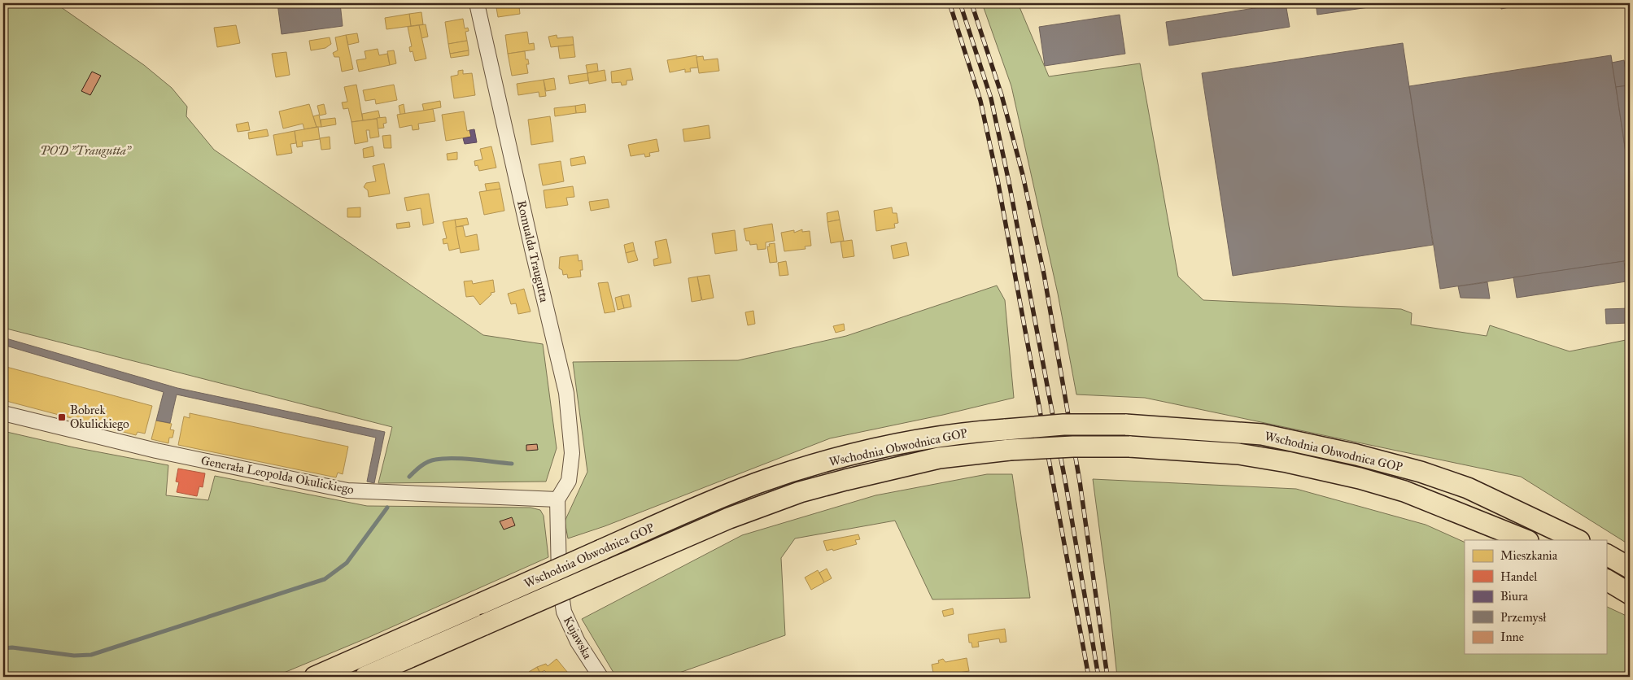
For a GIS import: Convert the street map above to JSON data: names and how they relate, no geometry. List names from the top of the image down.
{
  "streets": {
    "highway": ["Wschodnia Obwodnica GOP"],
    "street": ["Romualda Traugutta", "Generała Leopolda Okulickiego", "Kujawska"]
  },
  "crossings": [
    ["Romualda Traugutta", "Generała Leopolda Okulickiego"],
    ["Romualda Traugutta", "Kujawska"],
    ["Generała Leopolda Okulickiego", "Kujawska"]
  ],
  "parks": ["POD \"Traugutta\""],
  "places": {
    "transit": ["Bobrek Okulickiego"]
  },
  "legend": [
    "Mieszkania",
    "Handel",
    "Biura",
    "Przemysł",
    "Inne"
  ]
}
